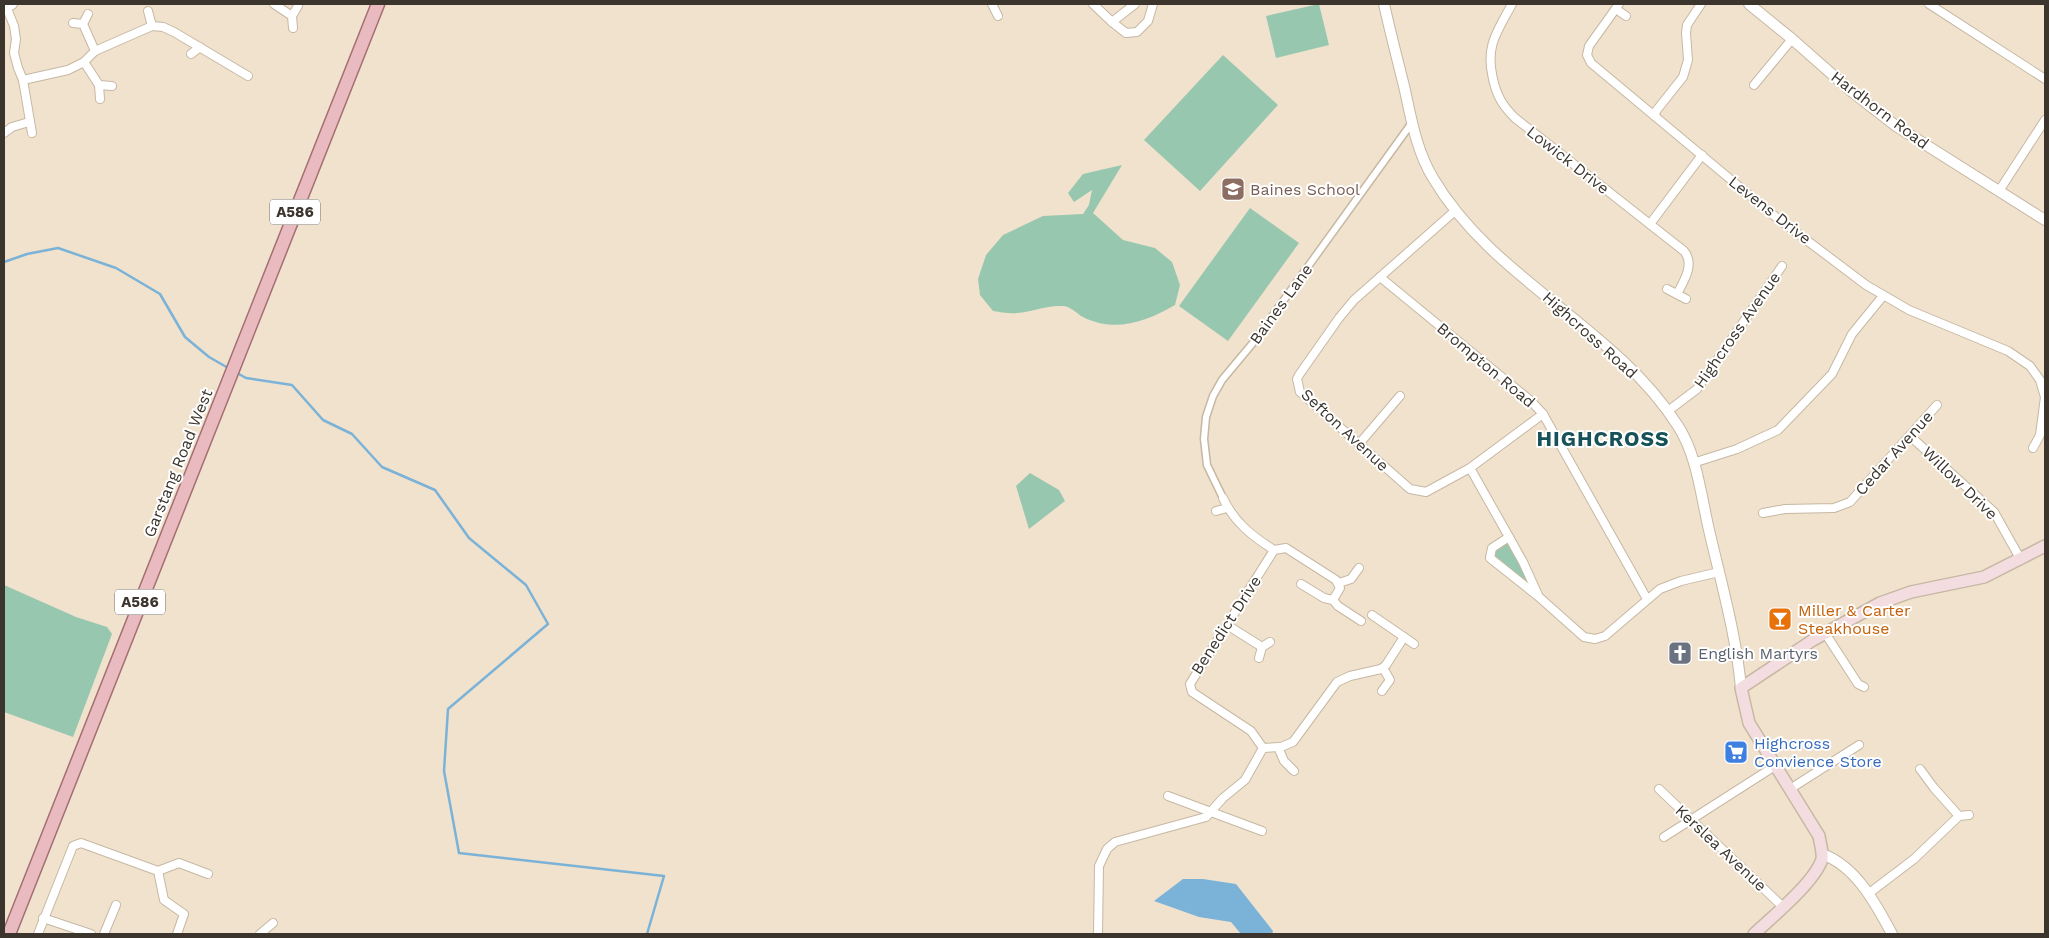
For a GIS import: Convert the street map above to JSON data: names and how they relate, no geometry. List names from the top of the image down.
{
  "streets": {
    "main road": ["A586", "Highcross Road", "Garstang Road West"],
    "street": [
      "Hardhorn Road",
      "Lowick Drive",
      "Levens Drive",
      "Baines Lane",
      "Highcross Avenue",
      "Brompton Road",
      "Sefton Avenue",
      "Cedar Avenue",
      "Willow Drive",
      "Benedict Drive",
      "Kerslea Avenue"
    ]
  },
  "crossings": [
    ["Baines Lane", "Highcross Road"],
    ["Highcross Avenue", "Highcross Road"],
    ["Highcross Road", "Sefton Avenue"],
    ["Brompton Road", "Sefton Avenue"],
    ["Cedar Avenue", "Willow Drive"]
  ],
  "districts": ["HIGHCROSS"],
  "places": {
    "school or university": ["Baines School"],
    "bar": ["Miller & Carter Steakhouse"],
    "church": ["English Martyrs"],
    "supermarket": ["Highcross Convience Store"]
  }
}
